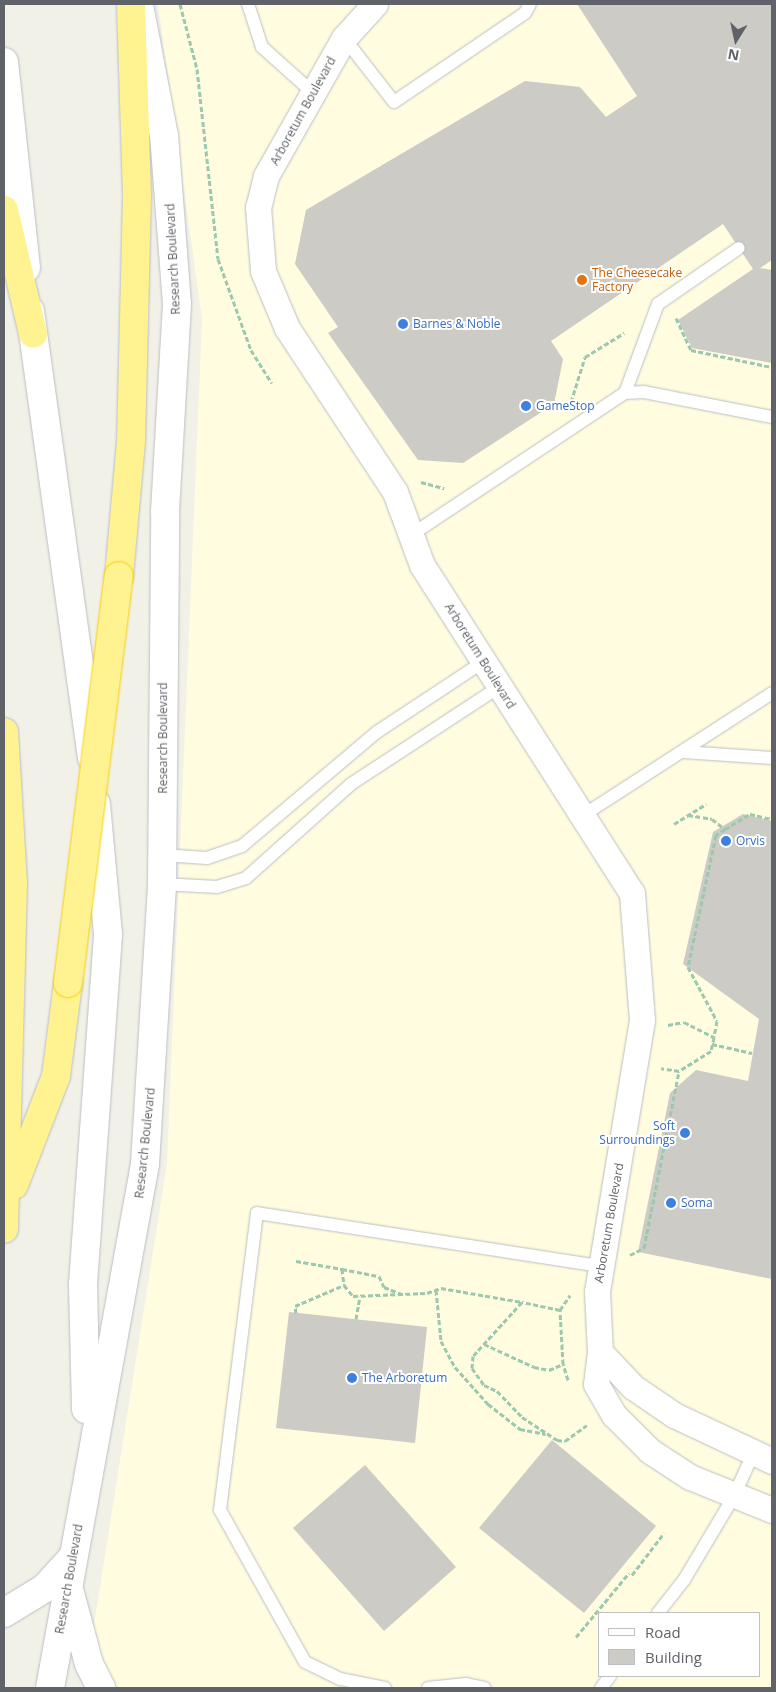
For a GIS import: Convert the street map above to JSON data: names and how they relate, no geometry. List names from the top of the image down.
{
  "streets": {
    "main road": ["Research Boulevard"],
    "street": ["Arboretum Boulevard"]
  },
  "places": [
    "The Cheesecake Factory",
    "Barnes & Noble",
    "GameStop",
    "Orvis",
    "Soft Surroundings",
    "Soma",
    "The Arboretum"
  ],
  "legend": ["Road", "Building"],
  "north": "bottom"
}
